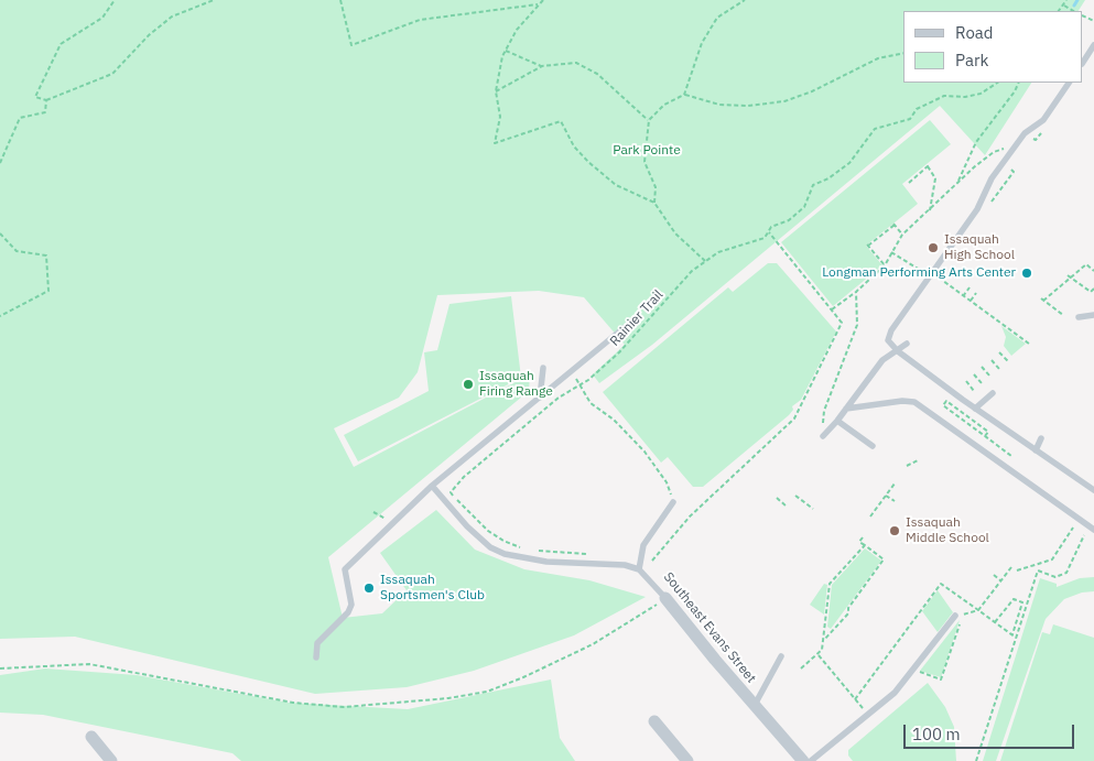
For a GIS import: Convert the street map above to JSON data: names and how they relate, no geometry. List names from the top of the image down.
{
  "streets": {
    "street": ["Southeast Evans Street"],
    "path": ["Rainier Trail"]
  },
  "parks": ["Park Pointe"],
  "places": [
    "Issaquah High School",
    "Longman Performing Arts Center",
    "Issaquah Firing Range",
    "Issaquah Middle School",
    "Issaquah Sportsmen's Club"
  ],
  "legend": ["Road", "Park"],
  "scale_bar": "100 m"
}
